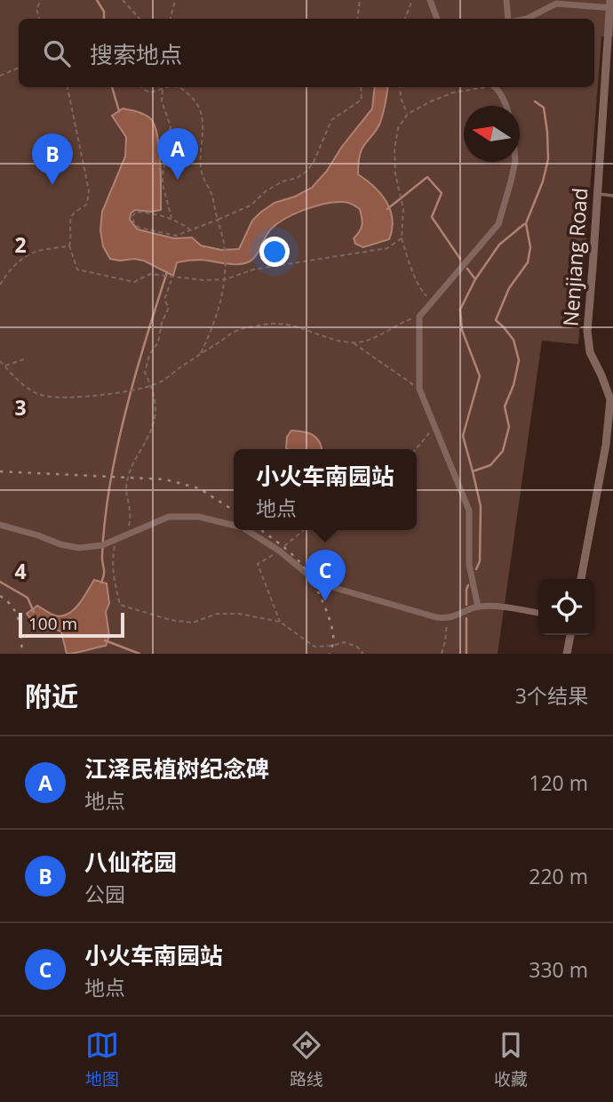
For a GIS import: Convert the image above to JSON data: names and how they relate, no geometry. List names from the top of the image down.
{
  "streets": {
    "street": ["Nenjiang Road"]
  },
  "scale_bar": "100 m",
  "north": "left",
  "page": {
    "search": "搜索地点",
    "pins": ["A", "B", "C"],
    "popup": ["小火车南园站", "地点"],
    "scale": "100 m",
    "heading": ["附近", "3个结果"],
    "list": [
      {
        "mark": "A",
        "name": "江泽民植树纪念碑",
        "note": "地点",
        "value": "120 m"
      },
      {
        "mark": "B",
        "name": "八仙花园",
        "note": "公园",
        "value": "220 m"
      },
      {
        "mark": "C",
        "name": "小火车南园站",
        "note": "地点",
        "value": "330 m"
      }
    ],
    "nav": ["地图", "路线", "收藏"]
  },
  "grid": {
    "rows": ["2", "3", "4"]
  }
}
